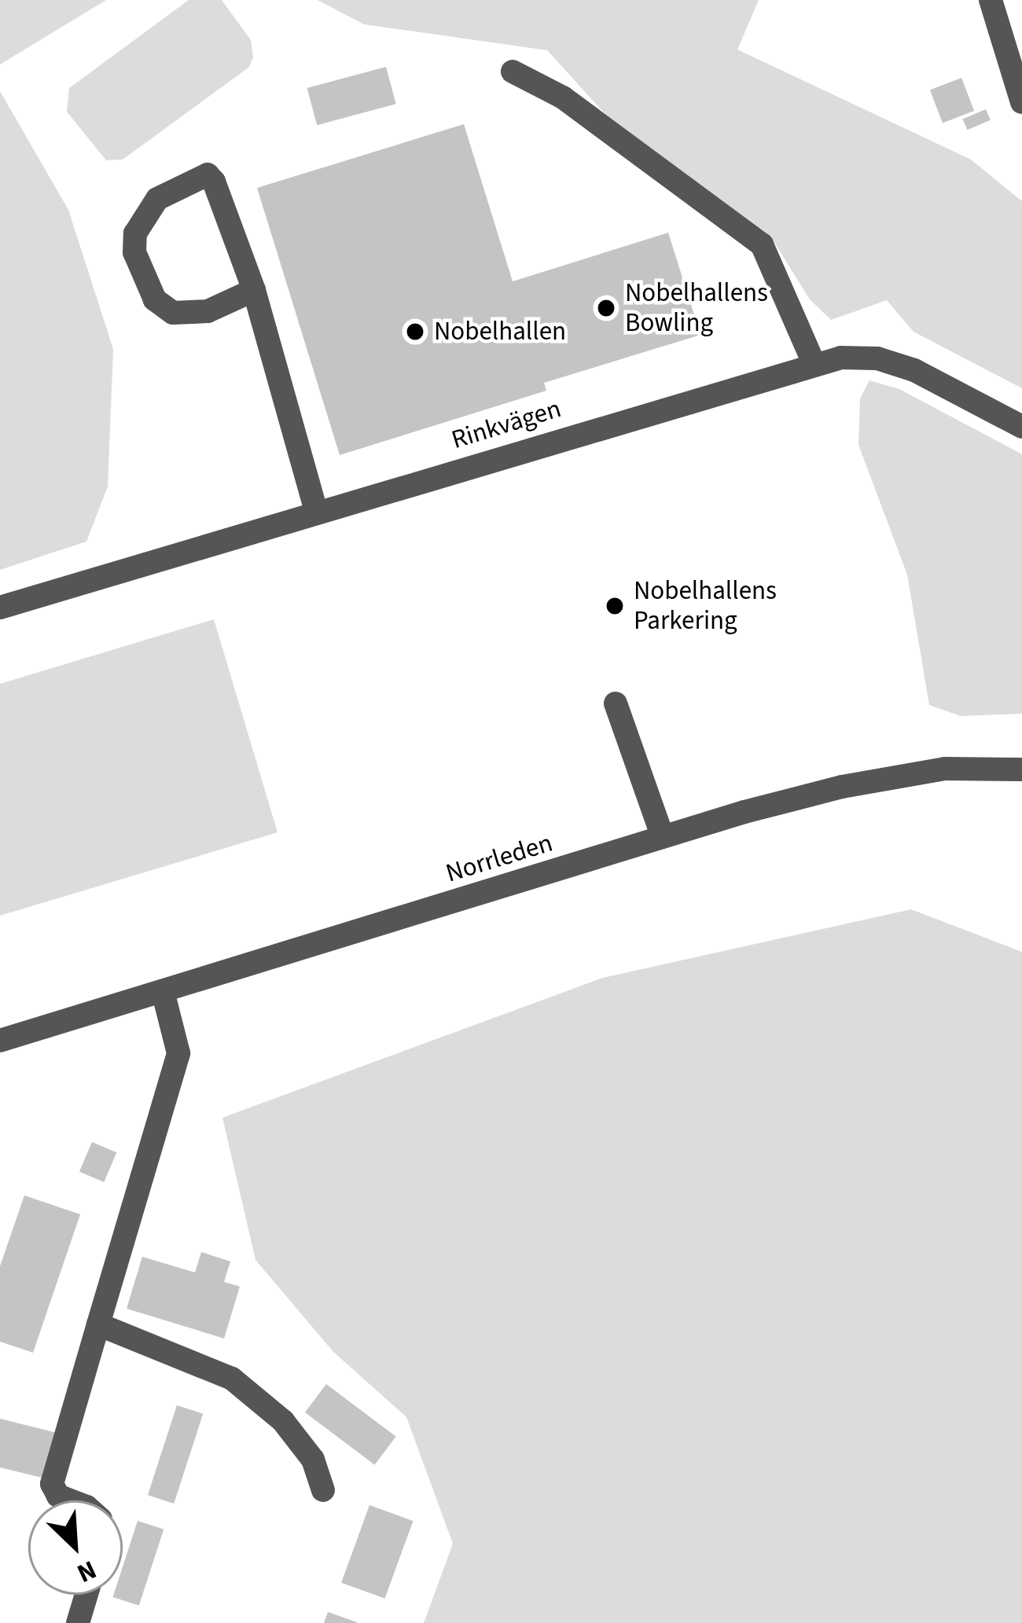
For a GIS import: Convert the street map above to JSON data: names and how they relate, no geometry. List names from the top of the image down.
{
  "streets": {
    "street": ["Rinkvägen", "Norrleden"]
  },
  "places": ["Nobelhallens Bowling", "Nobelhallen", "Nobelhallens Parkering"],
  "north": "bottom right"
}
